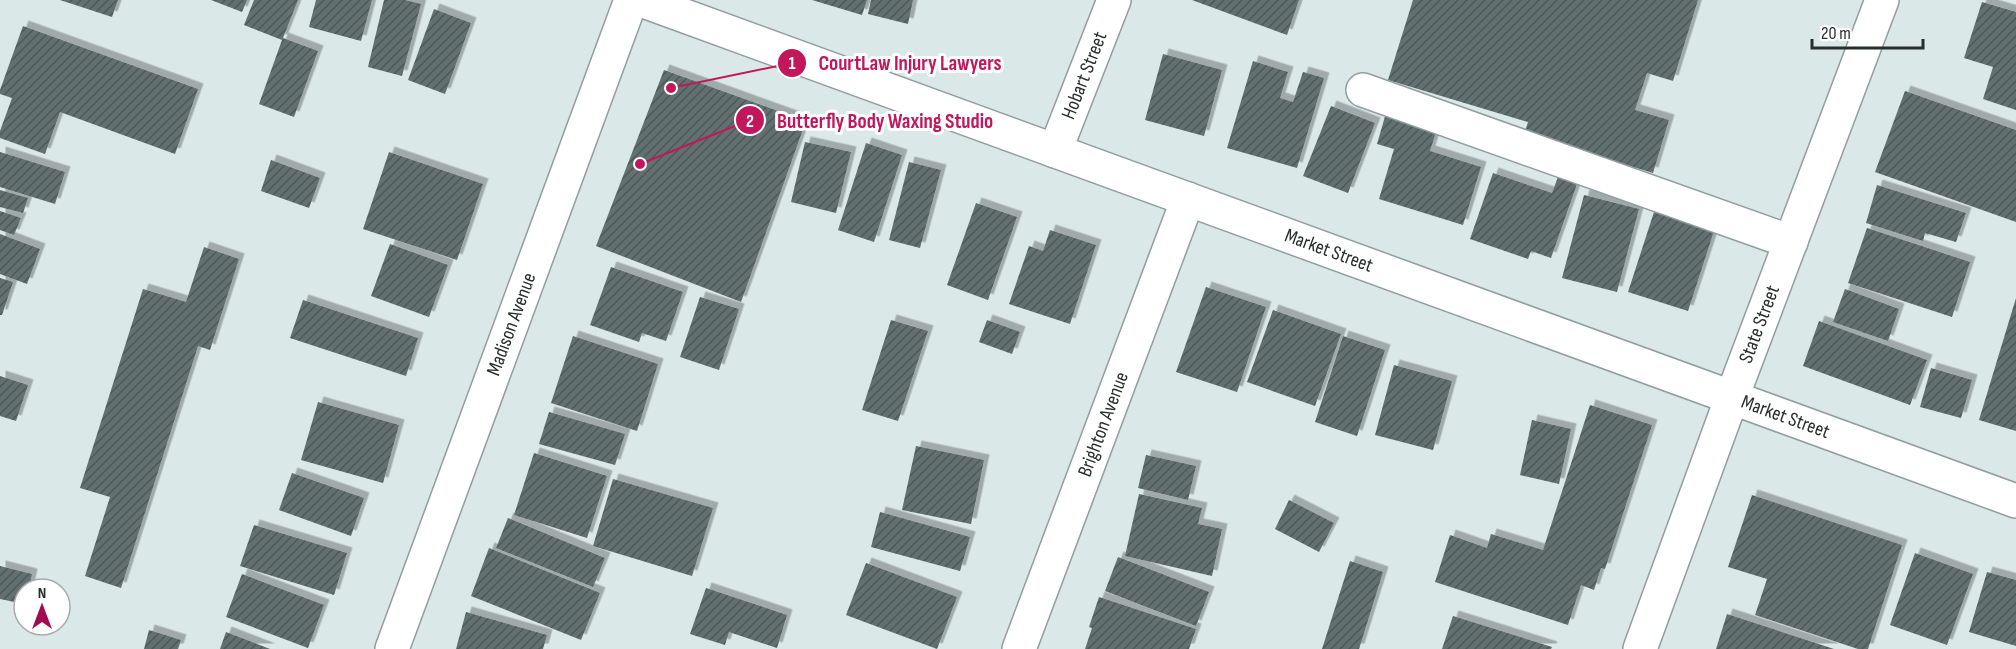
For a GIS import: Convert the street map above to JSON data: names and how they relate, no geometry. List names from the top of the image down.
{
  "streets": {
    "street": [
      "Hobart Street",
      "Market Street",
      "Madison Avenue",
      "State Street",
      "Brighton Avenue"
    ]
  },
  "crossings": [
    ["Hobart Street", "Market Street"],
    ["Market Street", "State Street"],
    ["Market Street", "Brighton Avenue"]
  ],
  "places": ["CourtLaw Injury Lawyers", "Butterfly Body Waxing Studio"],
  "scale_bar": "20 m",
  "north": "top"
}
